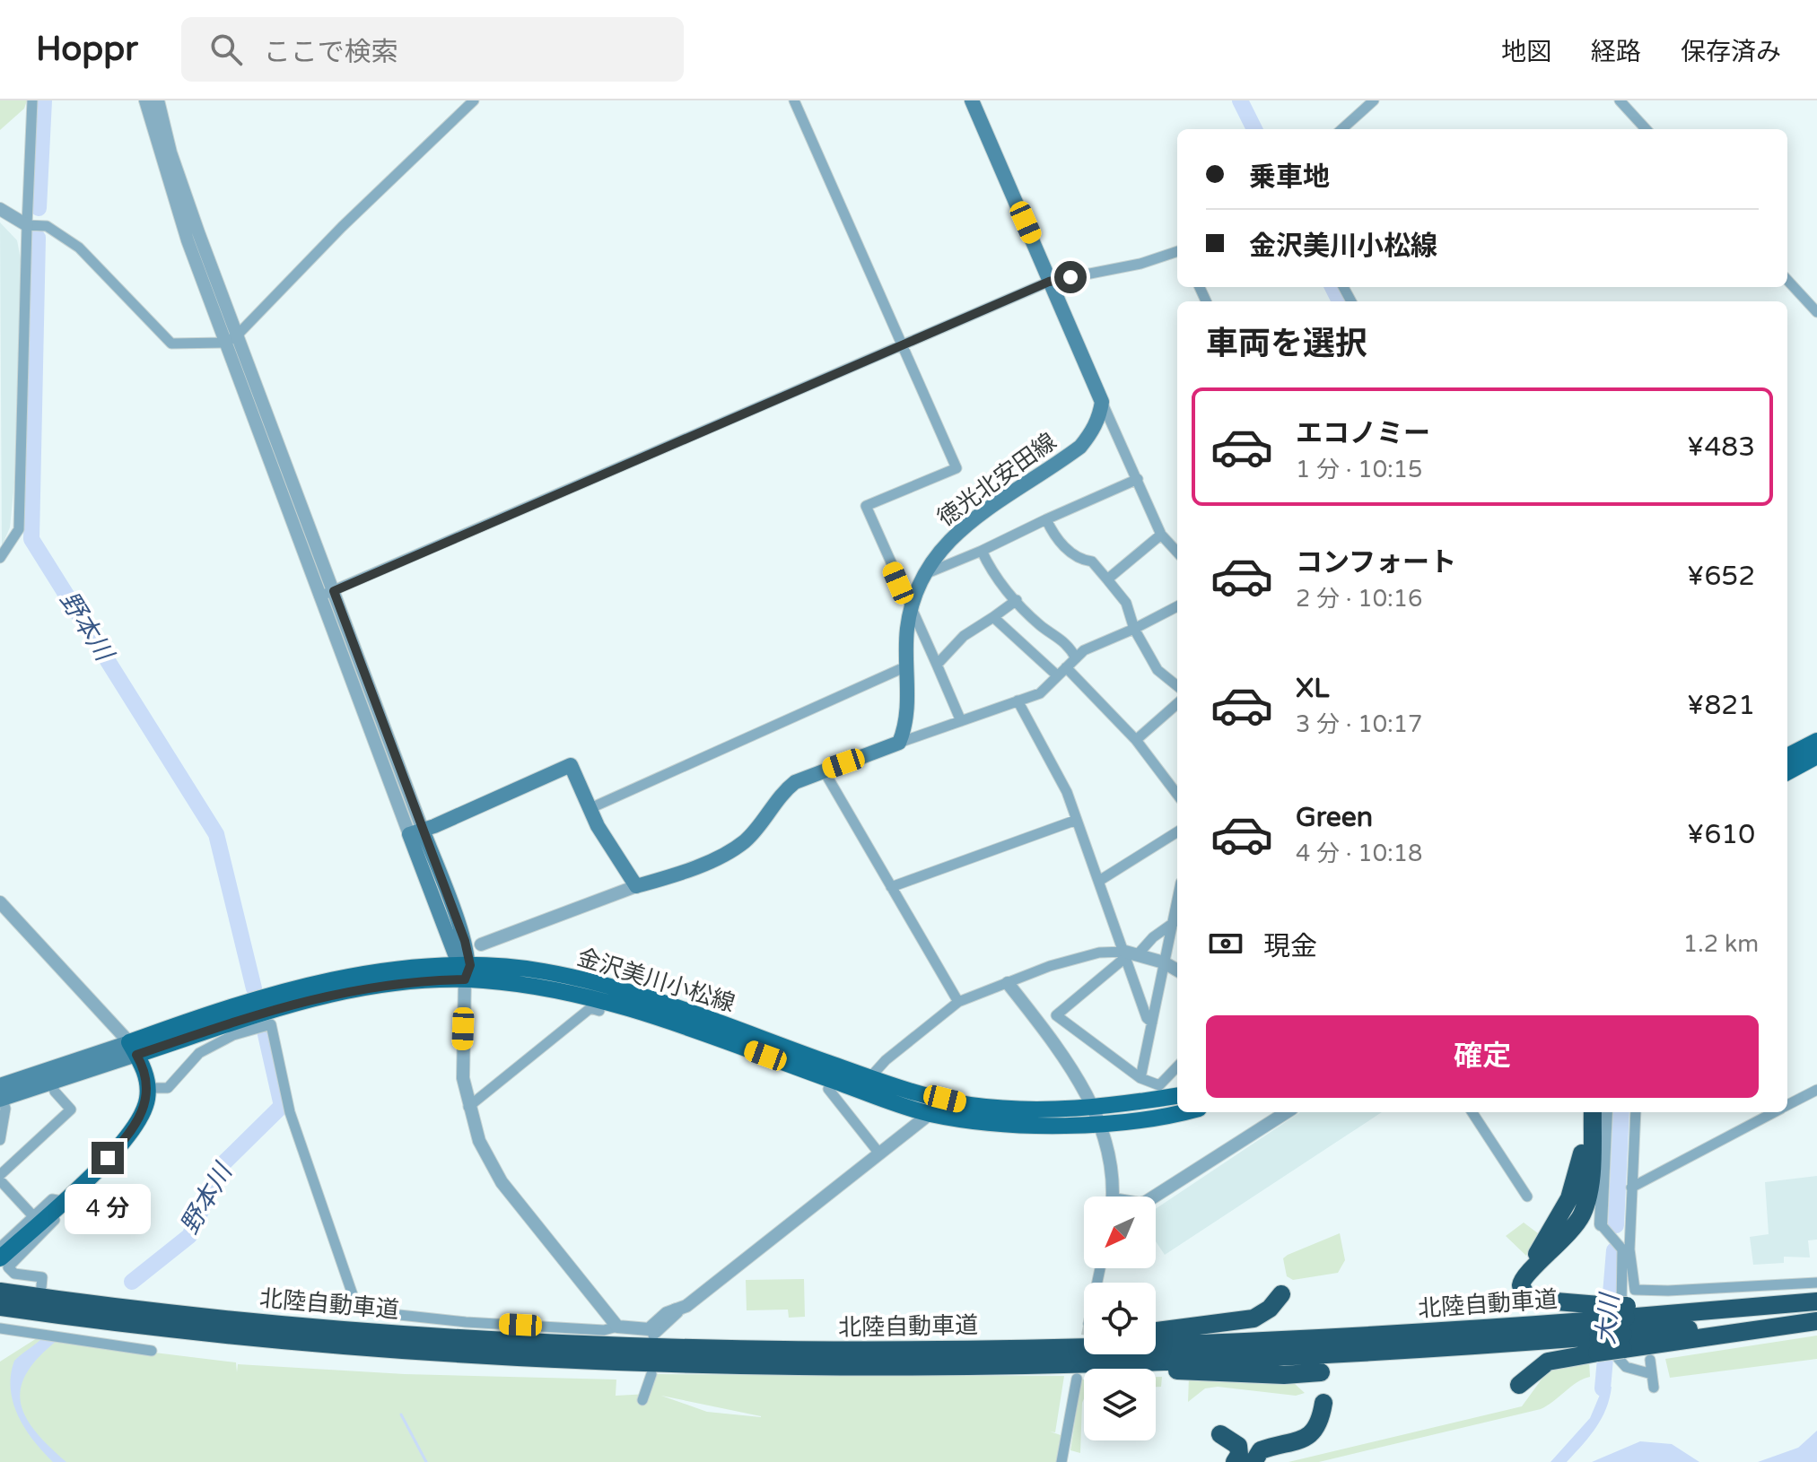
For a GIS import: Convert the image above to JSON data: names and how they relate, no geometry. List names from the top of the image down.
{
  "streets": {
    "highway": ["北陸自動車道"],
    "main road": ["徳光北安田線", "金沢美川小松線"]
  },
  "water": ["野本川", "大川"],
  "north": "bottom left",
  "page": {
    "header": "Hoppr",
    "search": "ここで検索",
    "nav": ["地図", "経路", "保存済み"],
    "banner": ["乗車地", "金沢美川小松線"],
    "heading": "車両を選択",
    "list": [
      {
        "name": "エコノミー",
        "note": "1 分 · 10:15",
        "value": "¥483"
      },
      {
        "name": "コンフォート",
        "note": "2 分 · 10:16",
        "value": "¥652"
      },
      {
        "name": "XL",
        "note": "3 分 · 10:17",
        "value": "¥821"
      },
      {
        "name": "Green",
        "note": "4 分 · 10:18",
        "value": "¥610"
      }
    ],
    "pay": ["現金", "1.2 km"],
    "buttons": "確定",
    "bubble": "4 分"
  }
}
